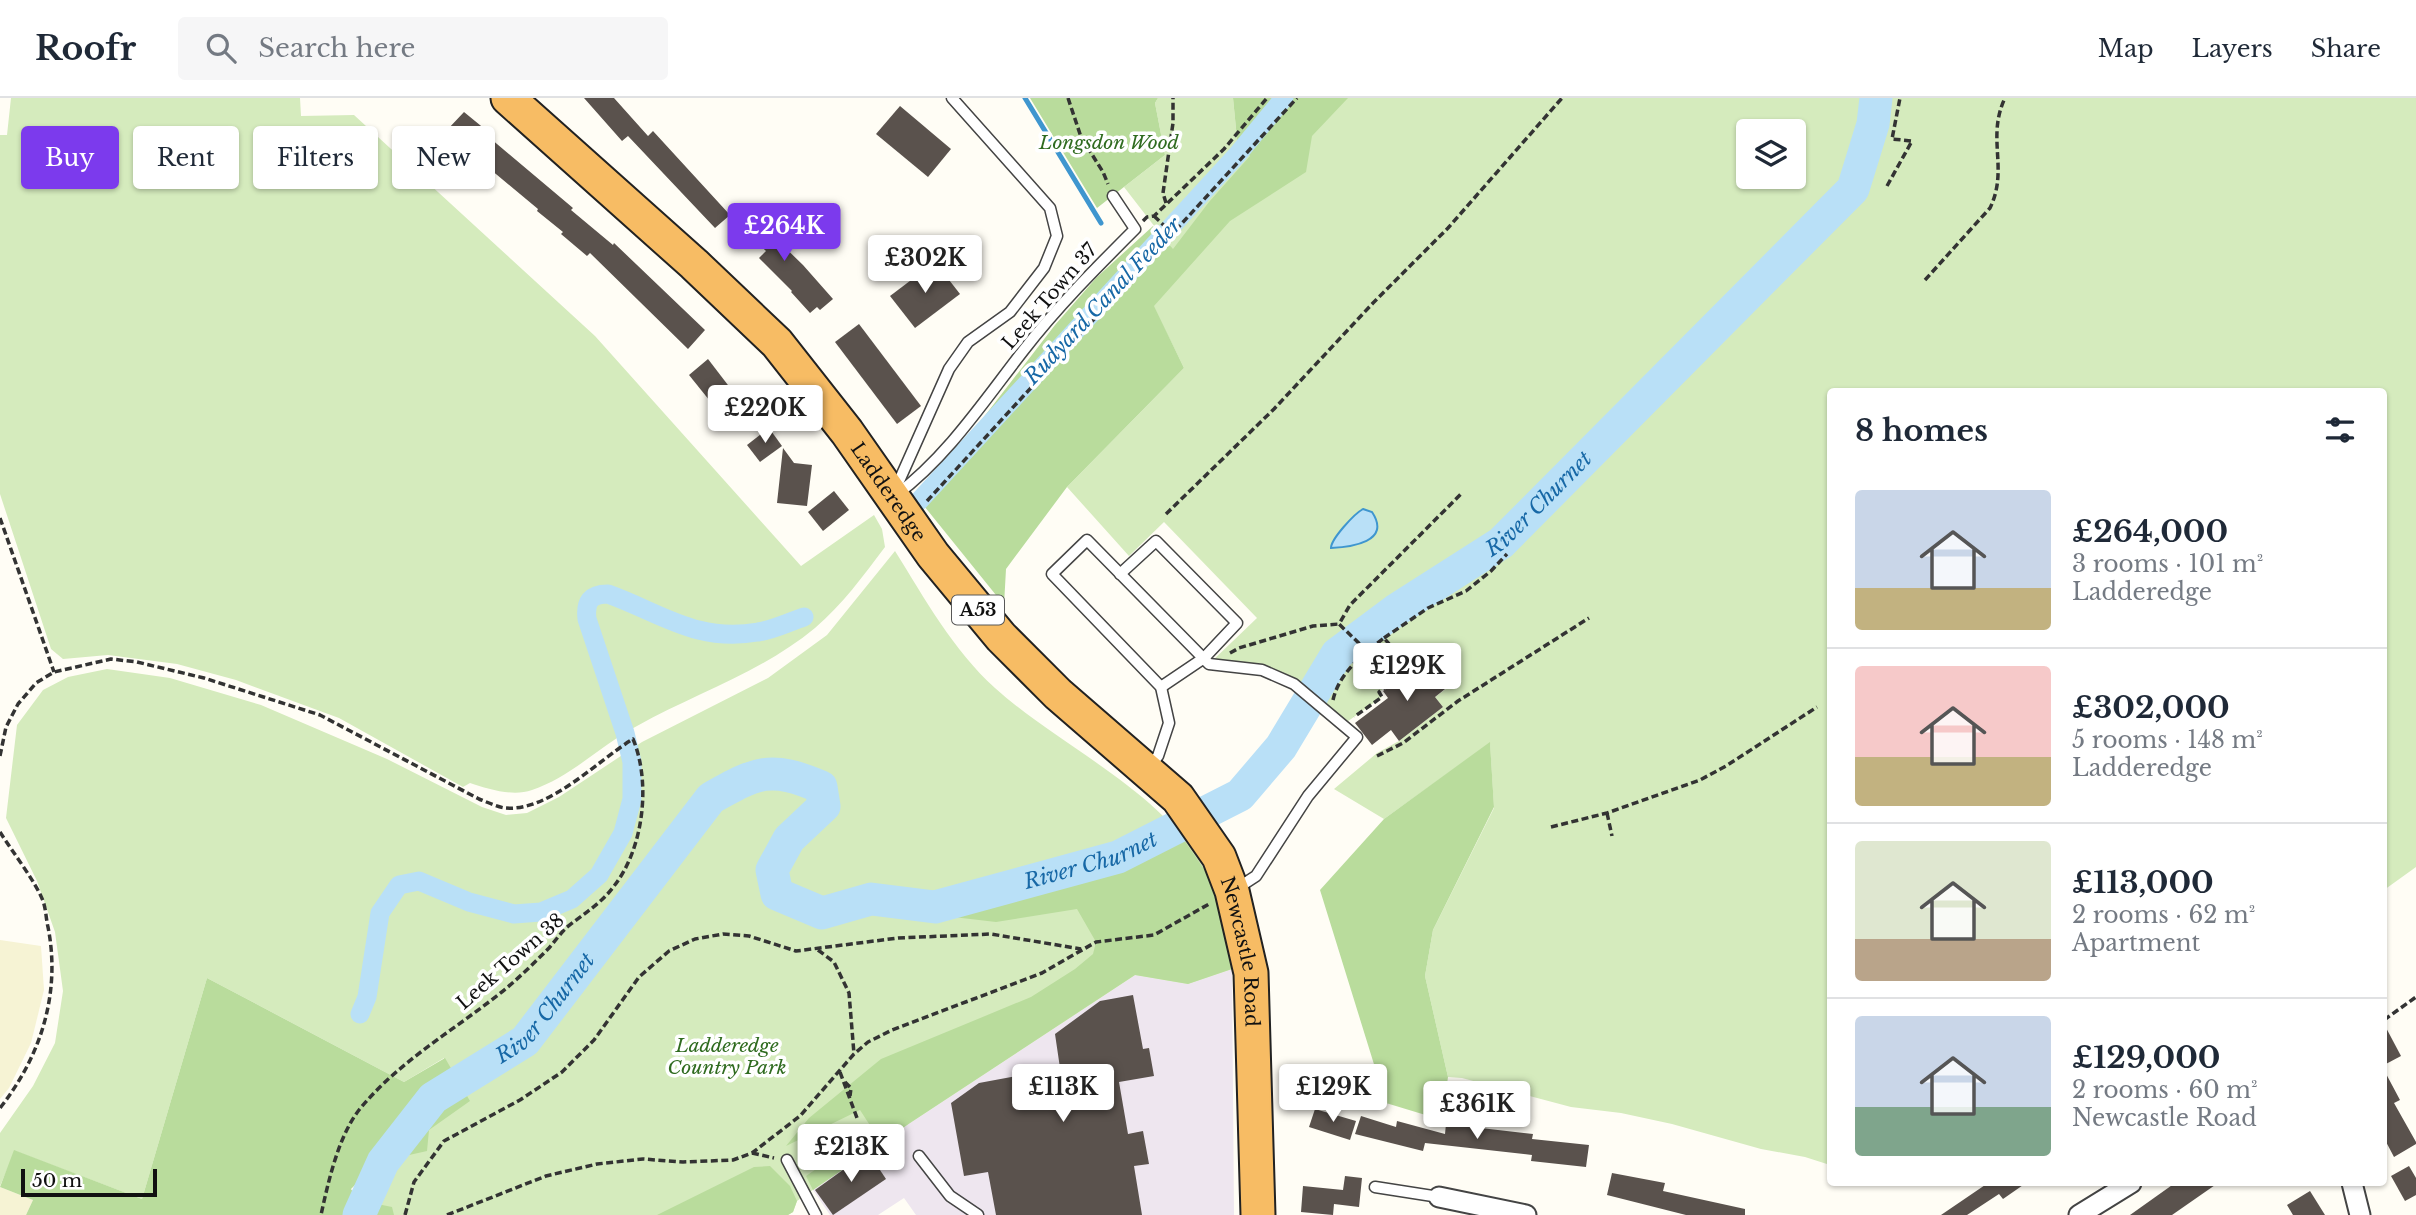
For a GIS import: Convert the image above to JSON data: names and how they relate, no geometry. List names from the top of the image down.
{
  "streets": {
    "highway": ["Ladderedge", "A53", "Newcastle Road"],
    "lane": ["Leek Town 37"],
    "path": ["Leek Town 38"]
  },
  "crossings": [
    ["Leek Town 37", "Ladderedge"],
    ["Ladderedge", "Newcastle Road"]
  ],
  "water": ["Rudyard Canal Feeder", "River Churnet"],
  "parks": ["Longsdon Wood", "Ladderedge Country Park"],
  "scale_bar": "50 m",
  "page": {
    "header": "Roofr",
    "search": "Search here",
    "nav": ["Map", "Layers", "Share"],
    "chip": [
      "Buy",
      "Rent",
      "Filters",
      "New"
    ],
    "price": [
      "£264K",
      "£302K",
      "£220K",
      "£129K",
      "£113K",
      "£129K",
      "£361K",
      "£213K"
    ],
    "heading": "8 homes",
    "list": [
      {
        "name": "£264,000",
        "note": "3 rooms · 101 m² · Ladderedge"
      },
      {
        "name": "£302,000",
        "note": "5 rooms · 148 m² · Ladderedge"
      },
      {
        "name": "£113,000",
        "note": "2 rooms · 62 m² · Apartment"
      },
      {
        "name": "£129,000",
        "note": "2 rooms · 60 m² · Newcastle Road"
      }
    ],
    "scale": "50 m"
  }
}
